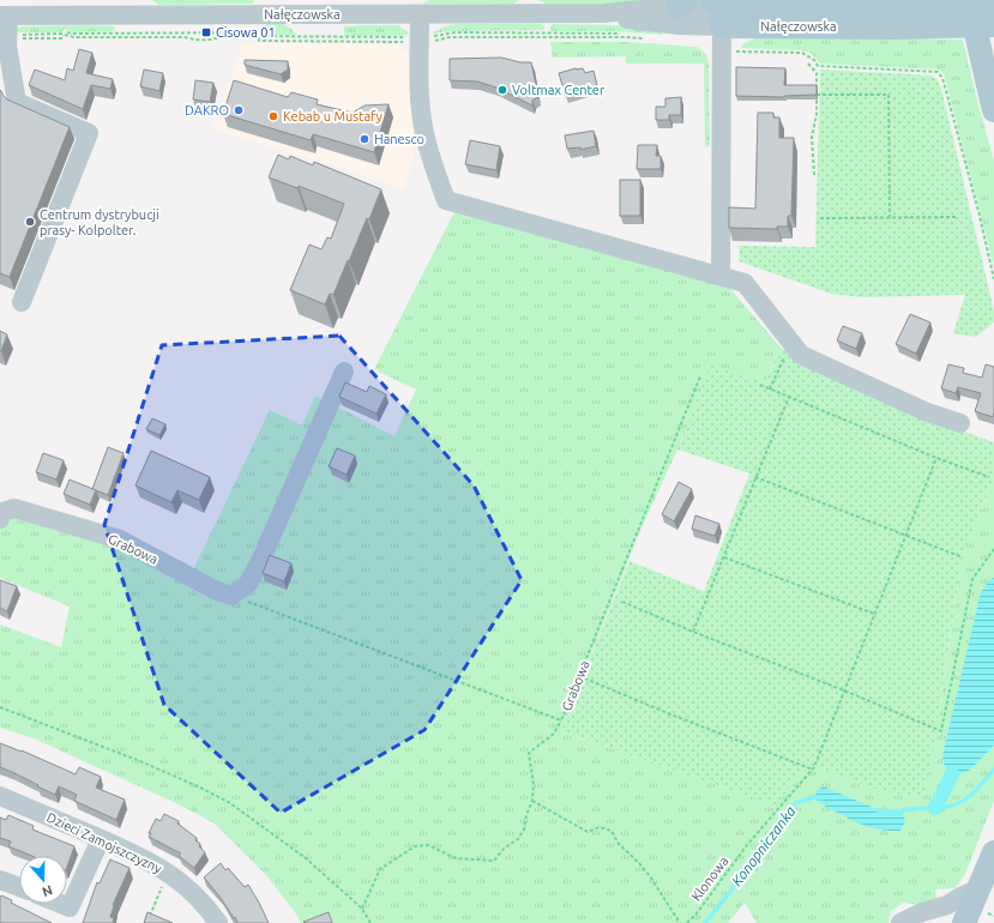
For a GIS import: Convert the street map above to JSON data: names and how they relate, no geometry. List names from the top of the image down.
{
  "streets": {
    "main road": ["Nałęczowska"],
    "street": ["Grabowa", "Dzieci Zamojszczyzny"],
    "path": ["Klonowa"]
  },
  "water": ["Konopniczanka"],
  "places": {
    "transit": ["Cisowa 01"],
    "other": [
      "Voltmax Center",
      "DAKRO",
      "Kebab u Mustafy",
      "Hanesco",
      "Centrum dystrybucji prasy- Kolpolter."
    ]
  },
  "north": "bottom"
}
